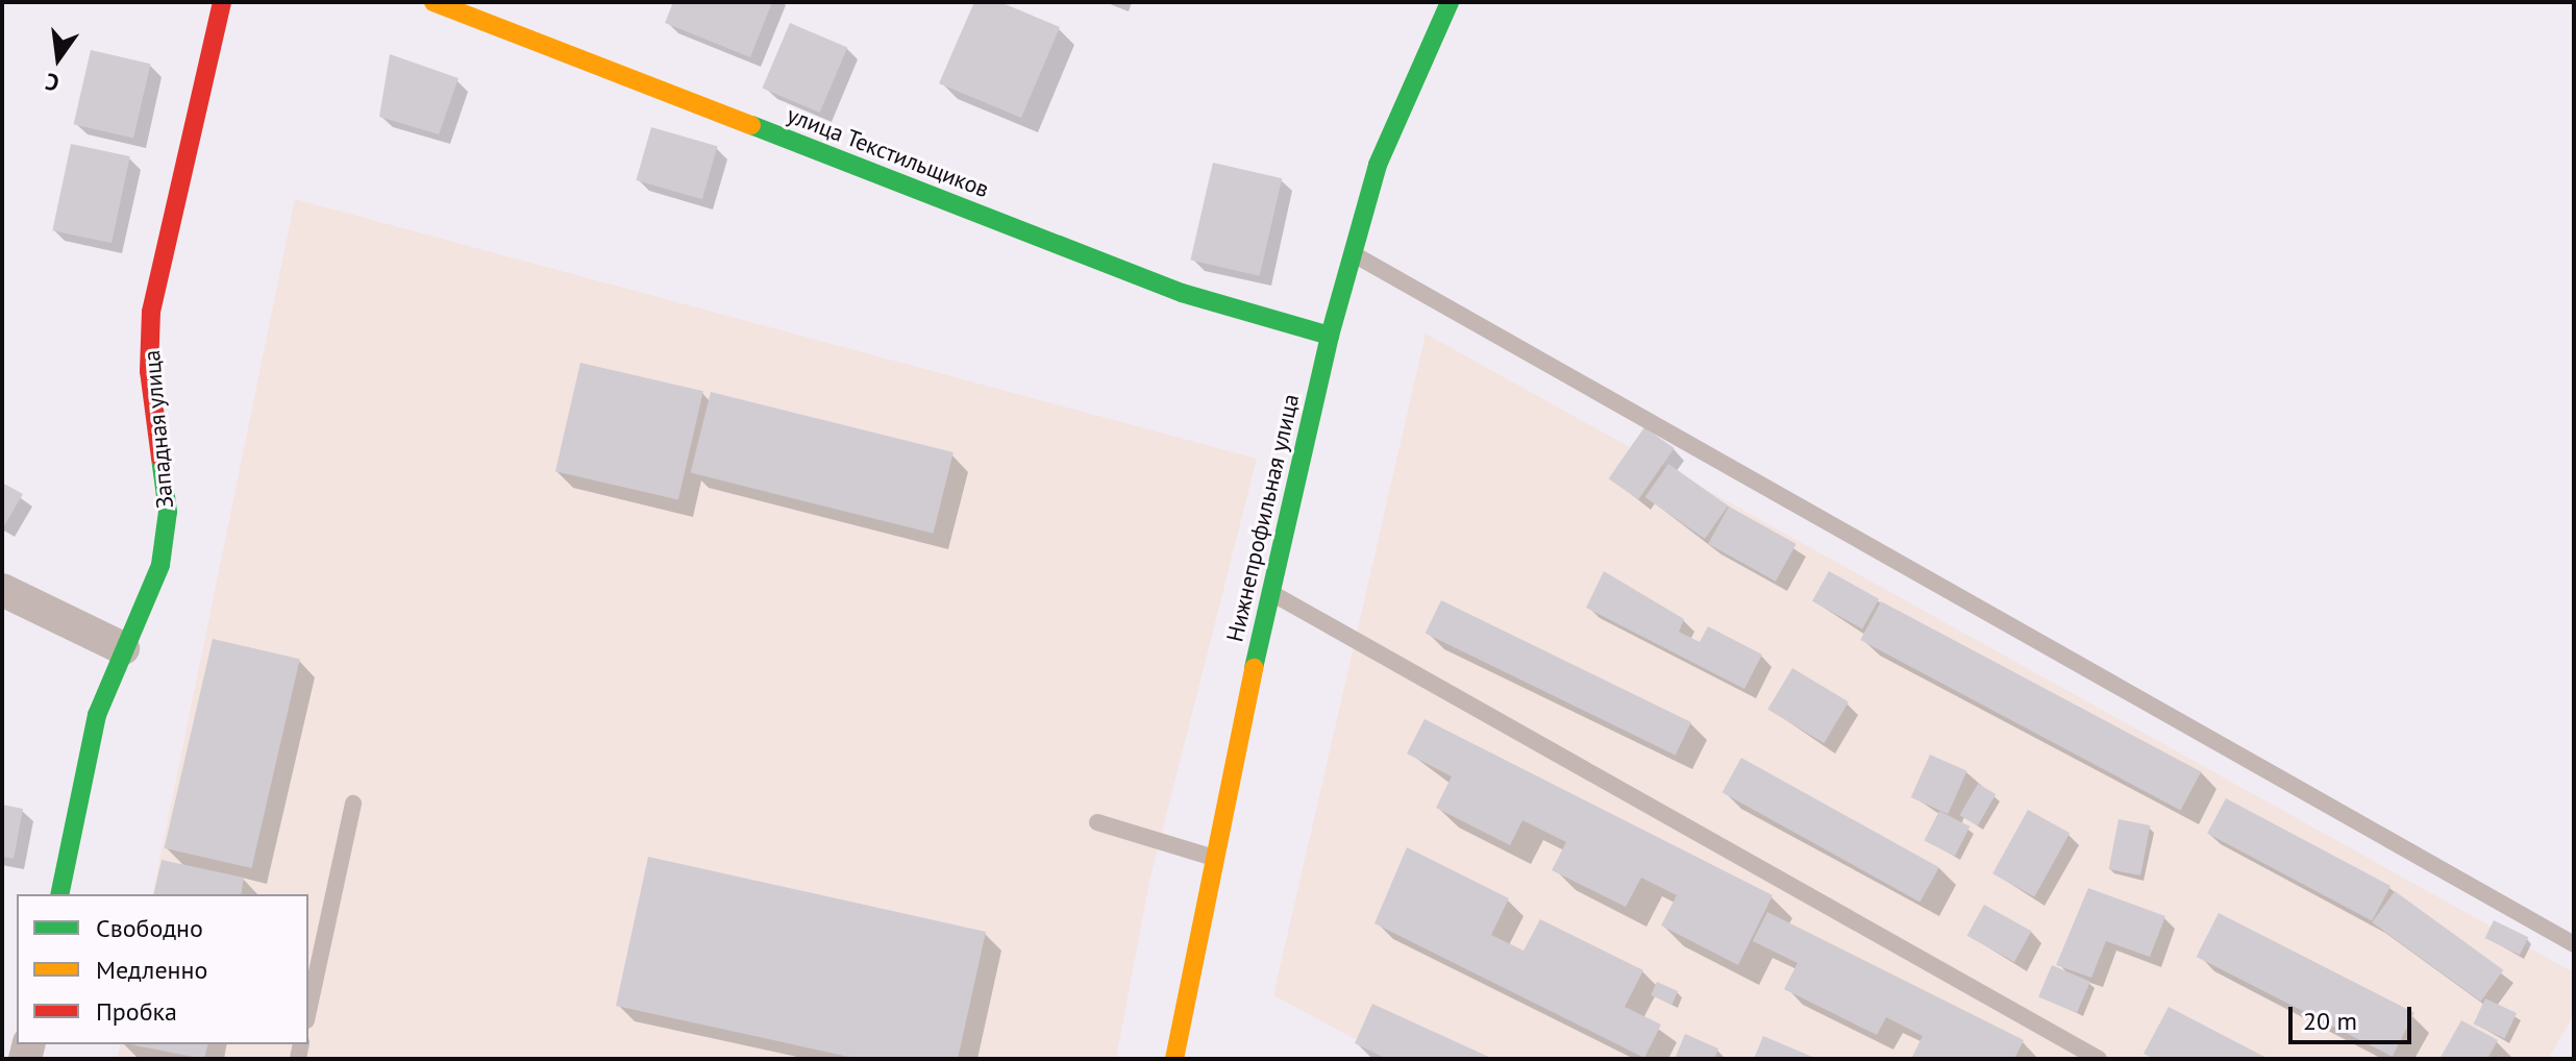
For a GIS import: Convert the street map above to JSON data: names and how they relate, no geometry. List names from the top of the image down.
{
  "streets": {
    "street": ["улица Текстильщиков", "Западная улица", "Нижнепрофильная улица"]
  },
  "crossings": [
    ["улица Текстильщиков", "Нижнепрофильная улица"]
  ],
  "legend": ["Свободно", "Медленно", "Пробка"],
  "scale_bar": "20 m",
  "north": "bottom"
}
